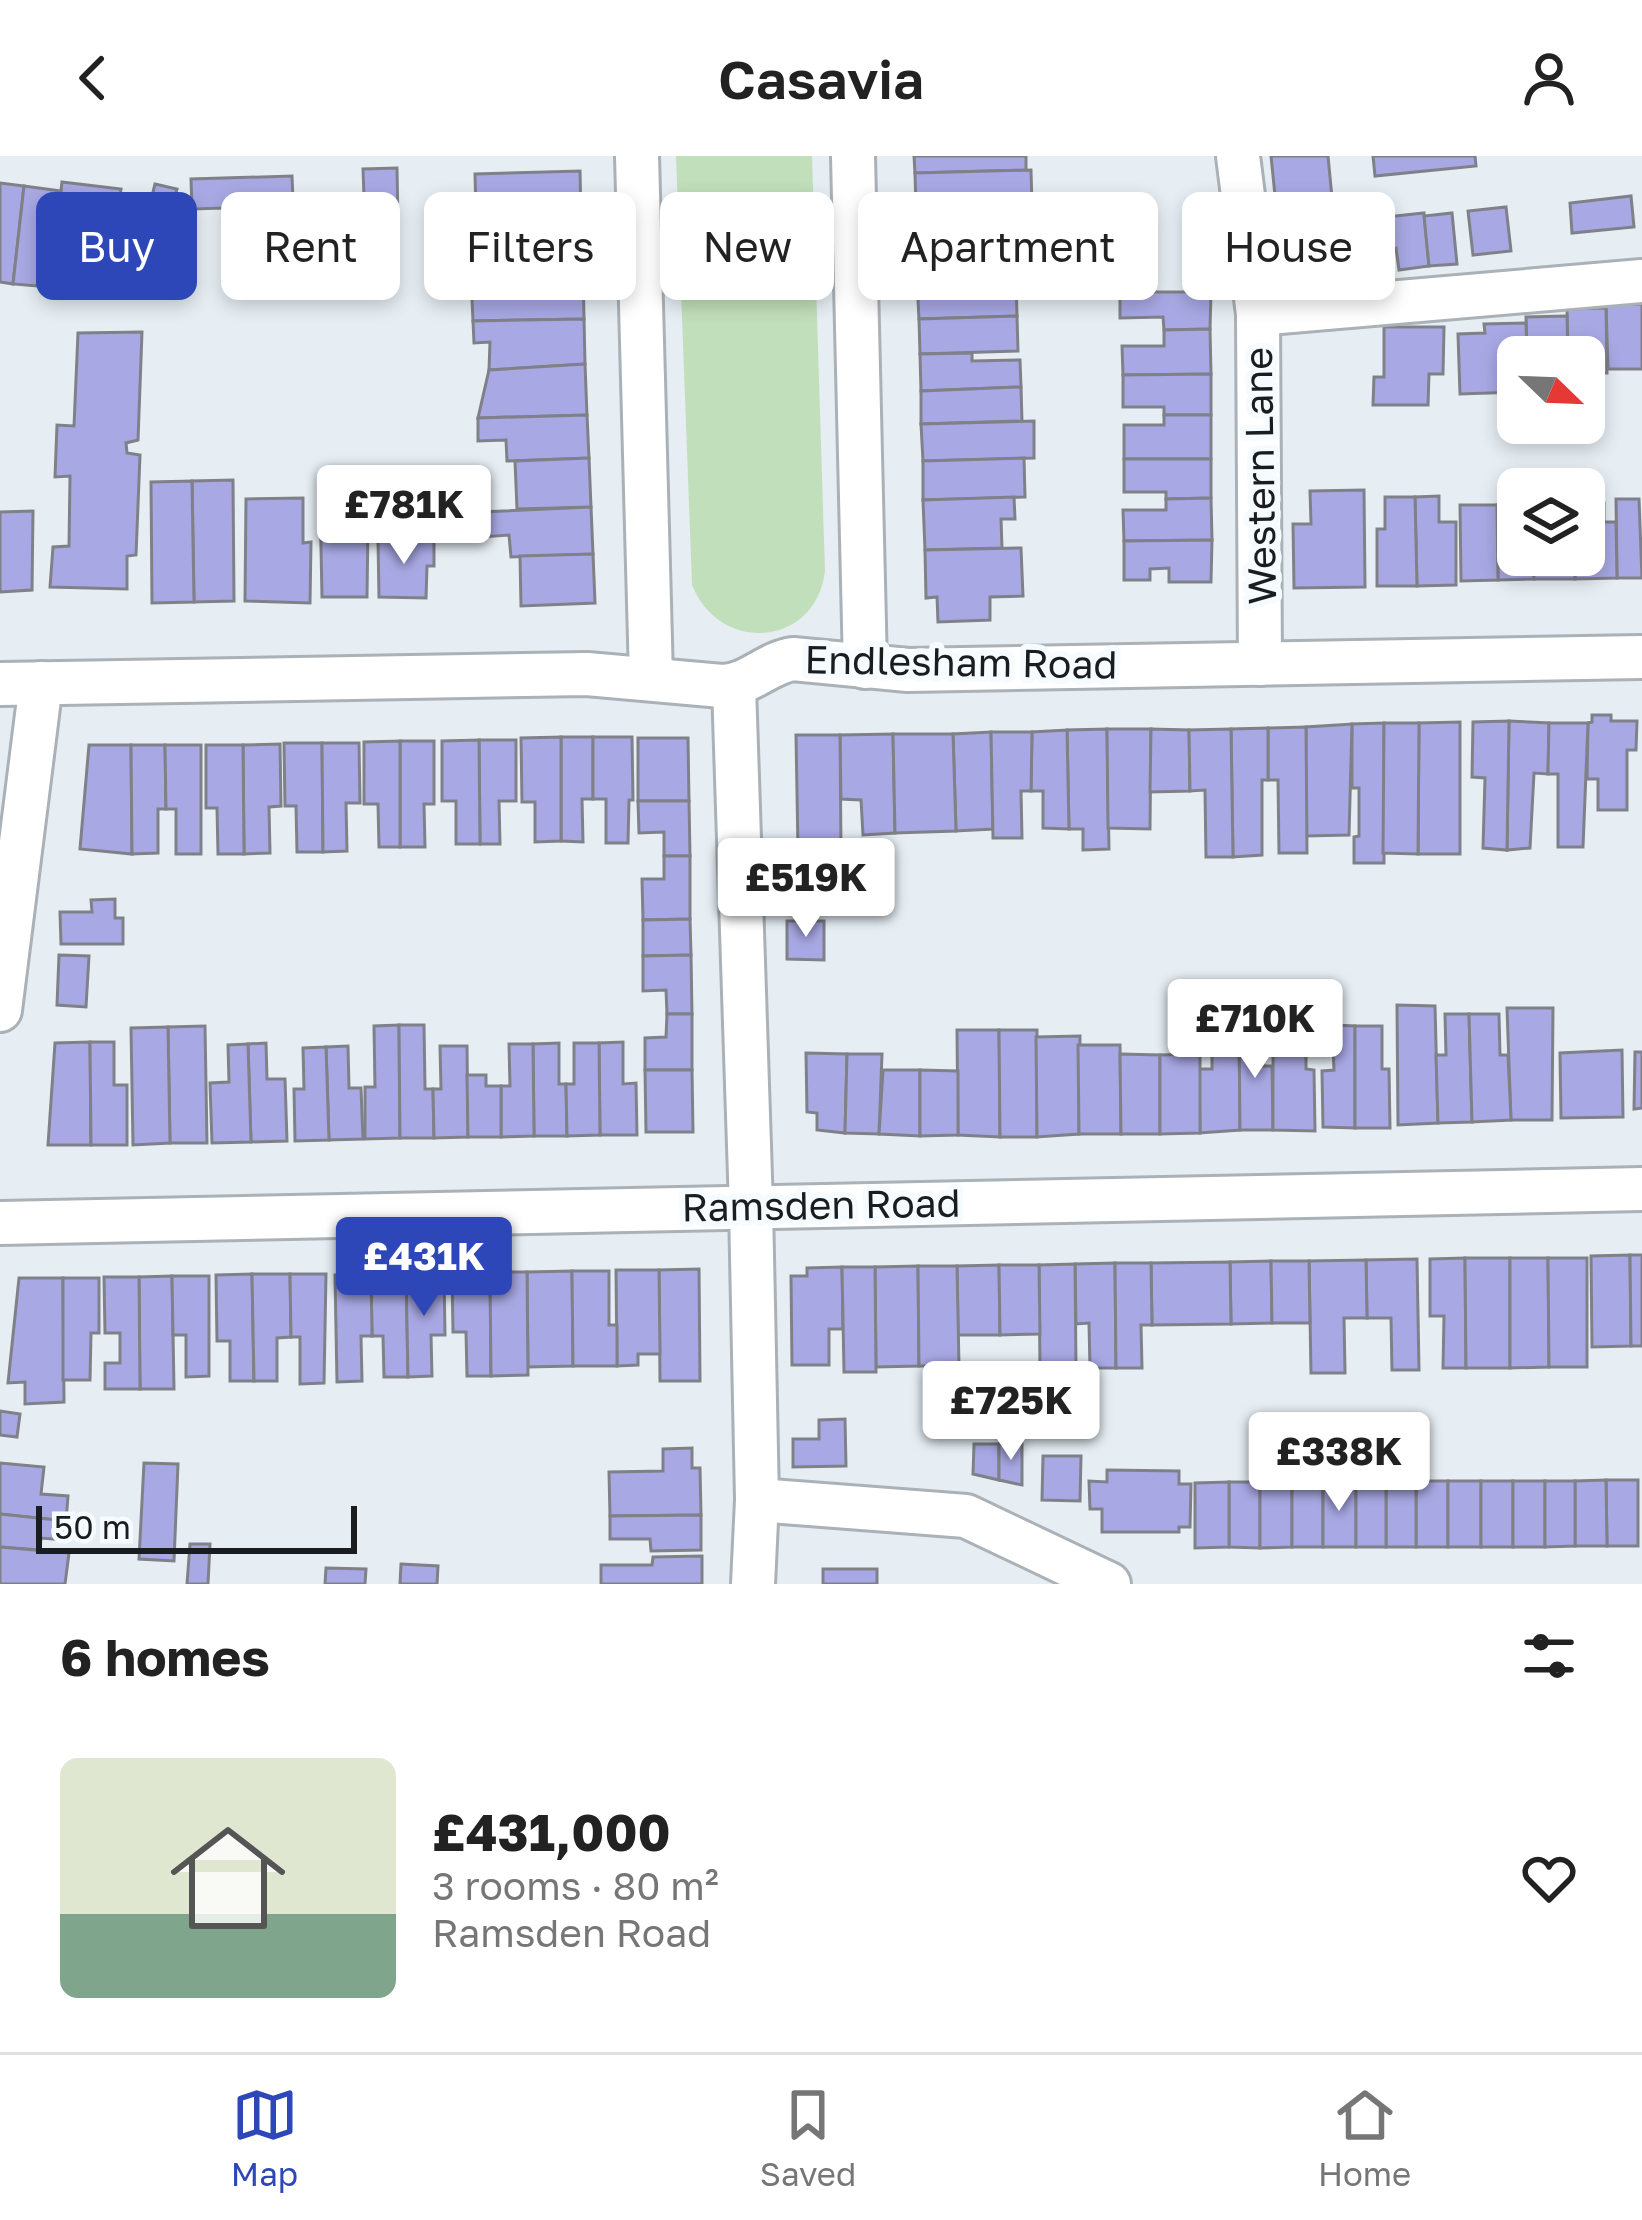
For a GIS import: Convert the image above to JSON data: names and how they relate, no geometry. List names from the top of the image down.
{
  "streets": {
    "street": ["Western Lane", "Endlesham Road", "Ramsden Road"]
  },
  "crossings": [
    ["Western Lane", "Endlesham Road"]
  ],
  "scale_bar": "50 m",
  "north": "bottom right",
  "page": {
    "header": "Casavia",
    "chip": [
      "Buy",
      "Rent",
      "Filters",
      "New",
      "Apartment",
      "House"
    ],
    "price": [
      "£781K",
      "£519K",
      "£710K",
      "£431K",
      "£725K",
      "£338K"
    ],
    "scale": "50 m",
    "heading": "6 homes",
    "list": [
      {
        "name": "£431,000",
        "note": "3 rooms · 80 m² · Ramsden Road"
      }
    ],
    "tabs": ["Map", "Saved", "Home"]
  }
}
